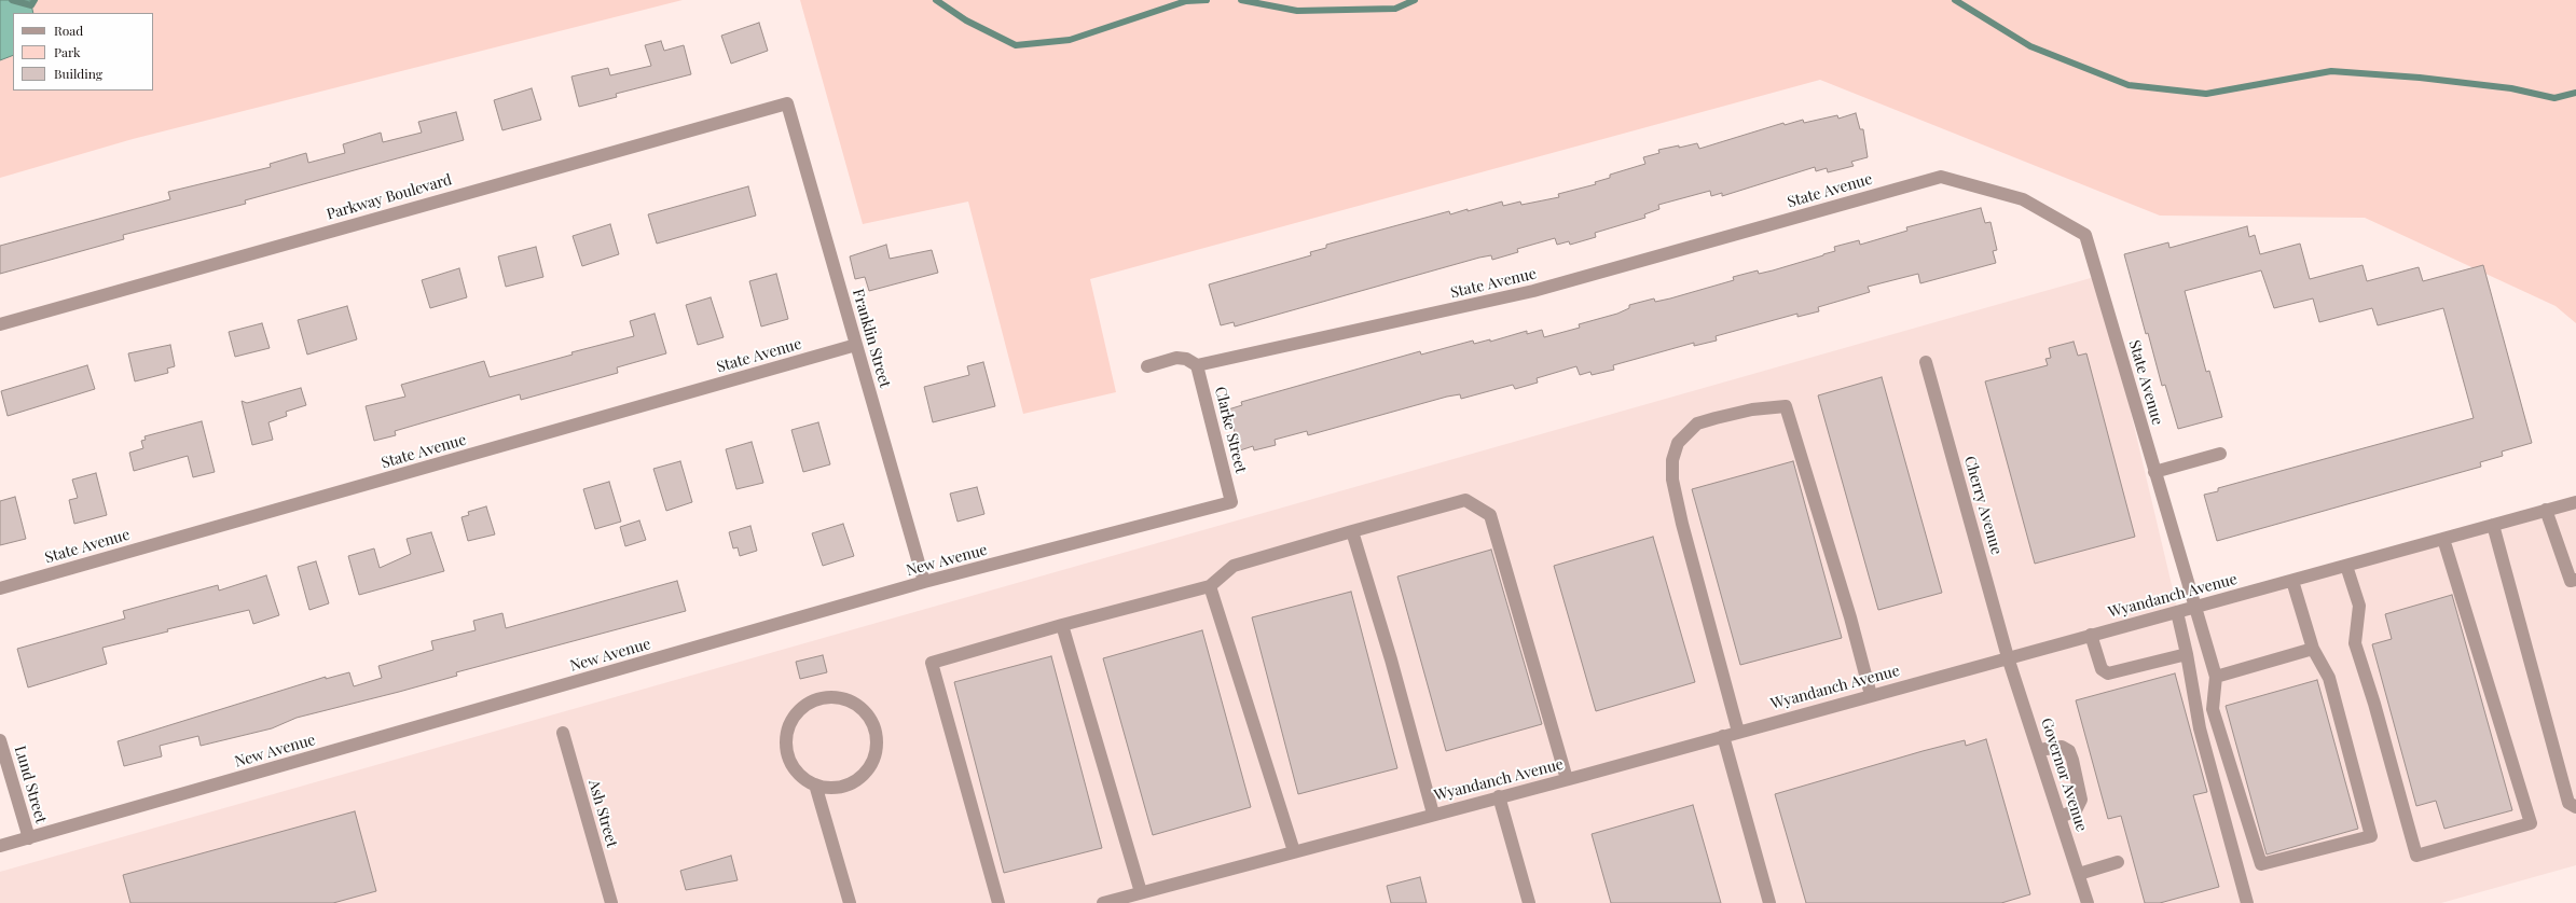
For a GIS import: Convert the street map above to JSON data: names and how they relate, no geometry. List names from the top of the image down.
{
  "streets": {
    "street": [
      "State Avenue",
      "Parkway Boulevard",
      "Franklin Street",
      "Clarke Street",
      "Cherry Avenue",
      "New Avenue",
      "Wyandanch Avenue",
      "Governor Avenue",
      "Lund Street",
      "Ash Street"
    ]
  },
  "crossings": [
    ["State Avenue", "Franklin Street"],
    ["State Avenue", "Clarke Street"],
    ["State Avenue", "Wyandanch Avenue"],
    ["Parkway Boulevard", "Franklin Street"],
    ["Franklin Street", "New Avenue"],
    ["Clarke Street", "New Avenue"],
    ["Cherry Avenue", "Wyandanch Avenue"],
    ["Cherry Avenue", "Governor Avenue"],
    ["New Avenue", "Lund Street"],
    ["Wyandanch Avenue", "Governor Avenue"]
  ],
  "legend": ["Road", "Park", "Building"]
}
